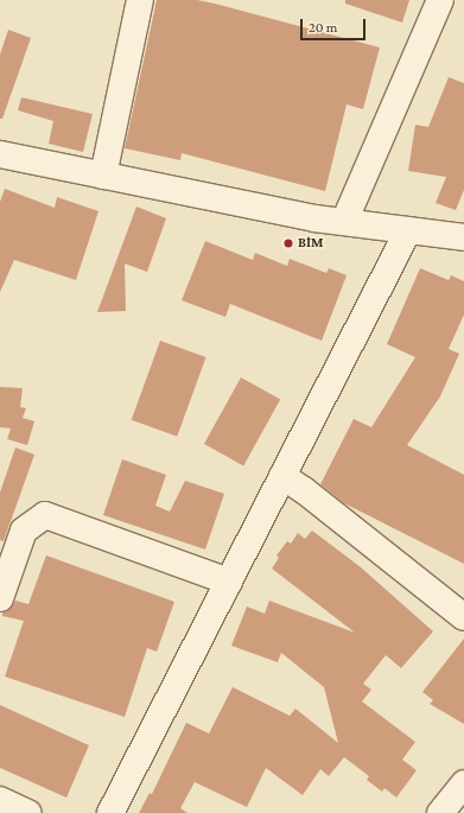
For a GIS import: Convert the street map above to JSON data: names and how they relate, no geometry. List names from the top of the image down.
{
  "places": ["BİM"],
  "scale_bar": "20 m"
}
